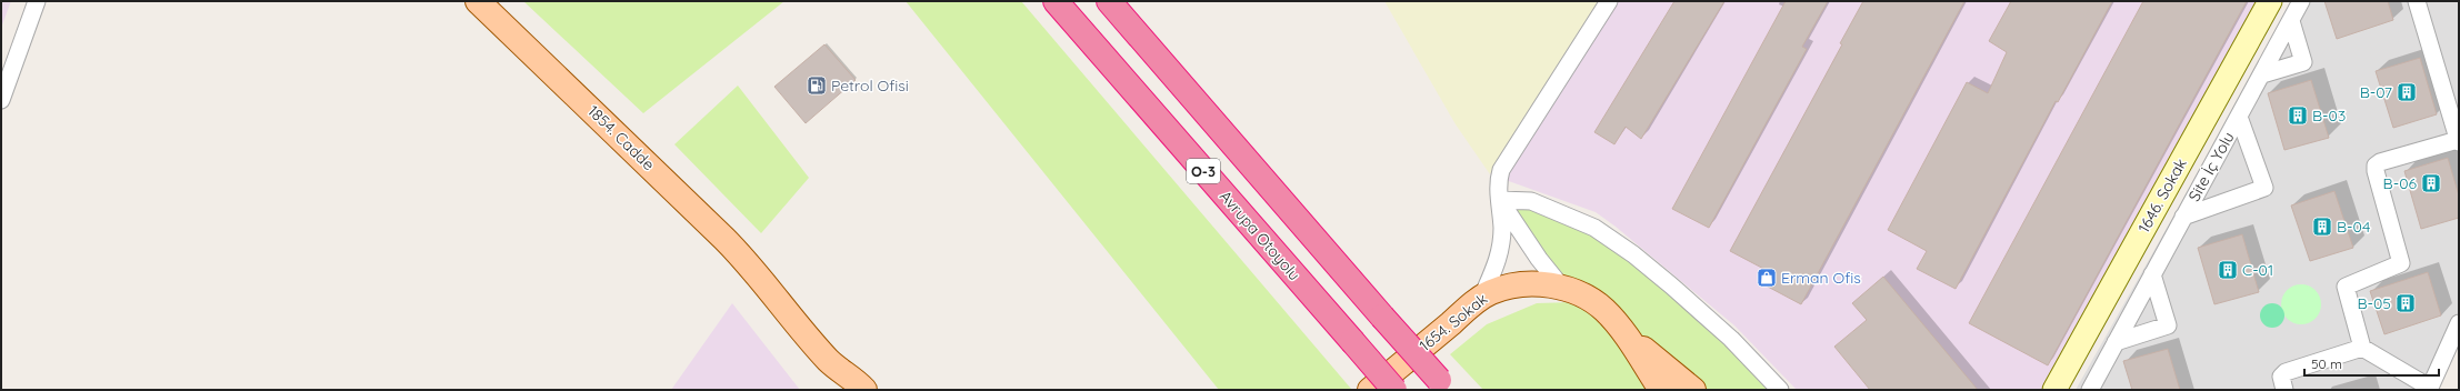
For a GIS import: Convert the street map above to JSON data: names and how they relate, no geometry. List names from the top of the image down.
{
  "streets": {
    "highway": ["O-3", "Avrupa Otoyolu"],
    "main road": ["1854. Cadde", "1654. Sokak"],
    "street": ["Site İç Yolu", "1646. Sokak"]
  },
  "places": {
    "fuel station": ["Petrol Ofisi"],
    "building": [
      "B-07",
      "B-03",
      "B-06",
      "B-04",
      "C-01",
      "B-05"
    ],
    "shop": ["Erman Ofis"]
  },
  "scale_bar": "50 m"
}
